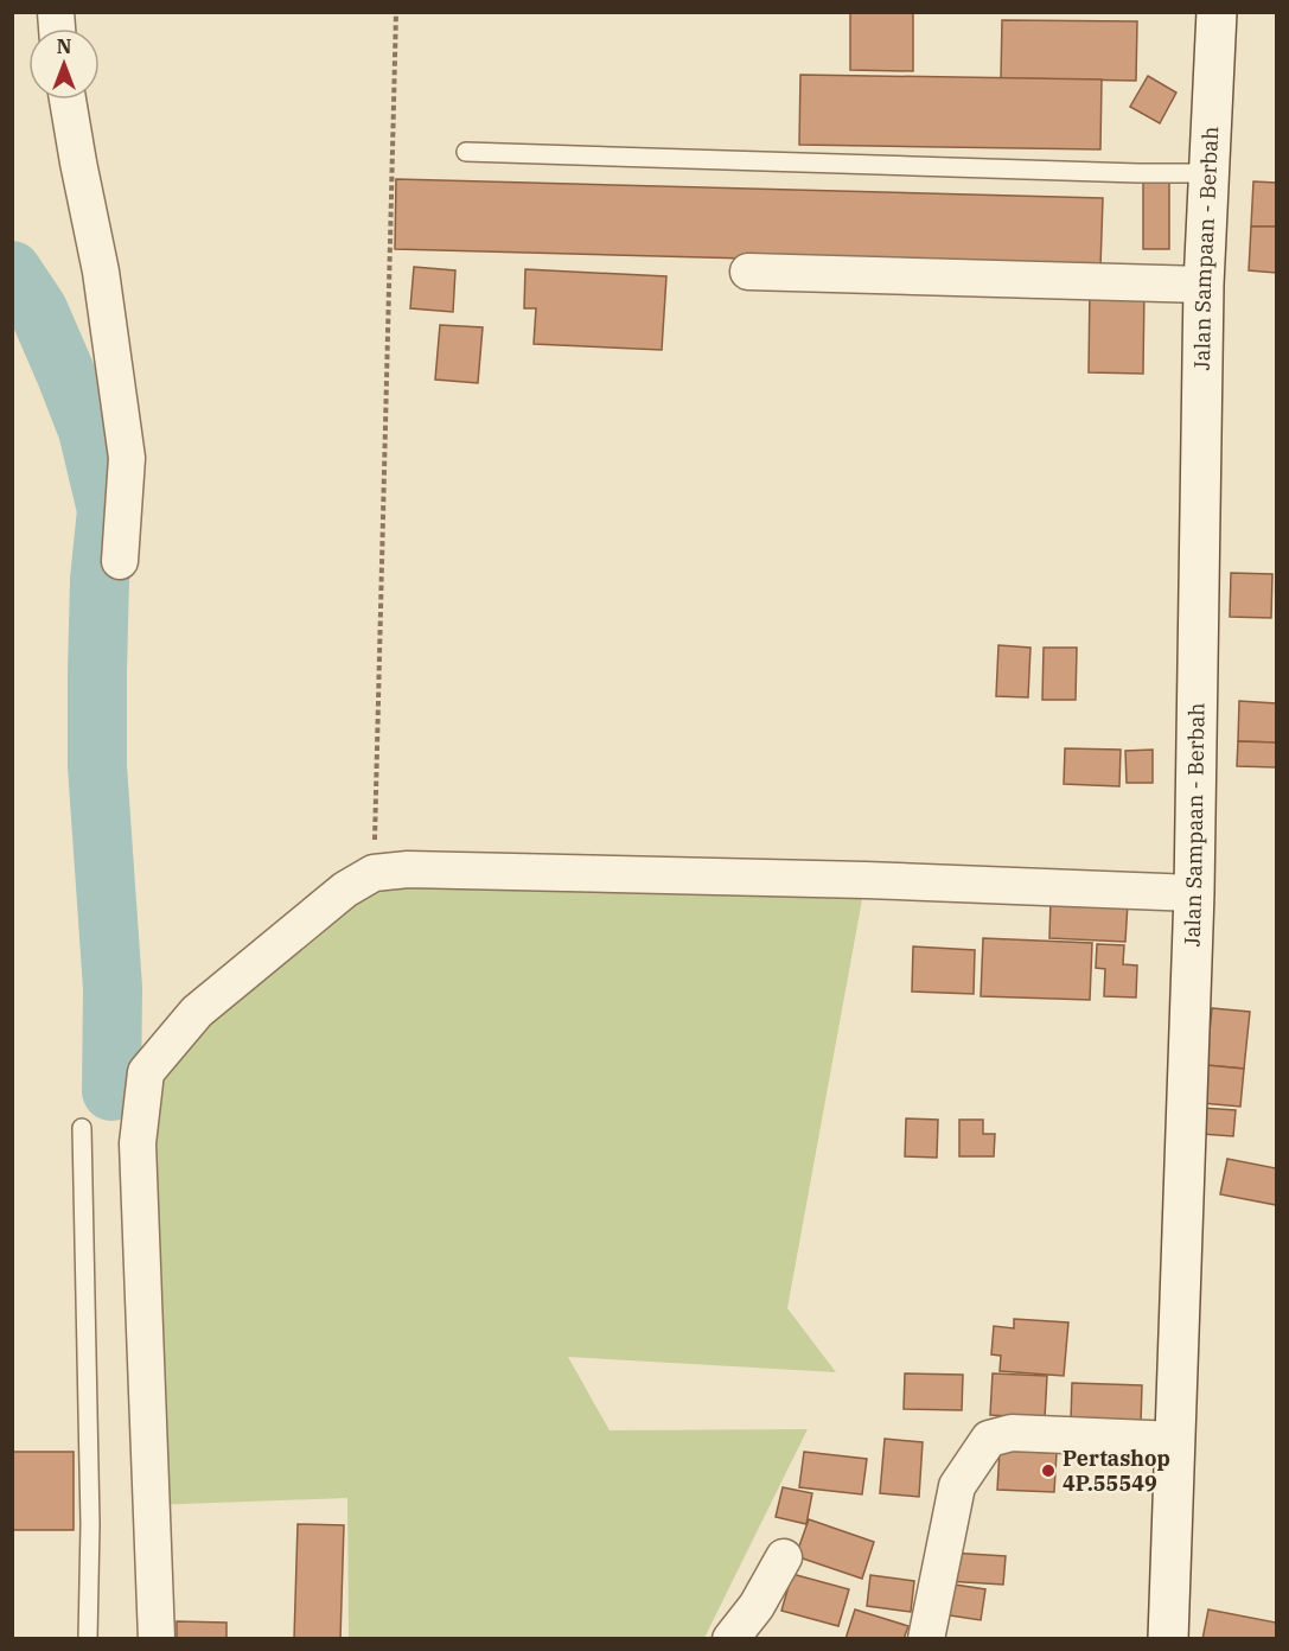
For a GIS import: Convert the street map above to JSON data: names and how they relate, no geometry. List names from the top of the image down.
{
  "streets": {
    "main road": ["Jalan Sampaan - Berbah"]
  },
  "places": ["Pertashop 4P.55549"],
  "north": "top"
}
